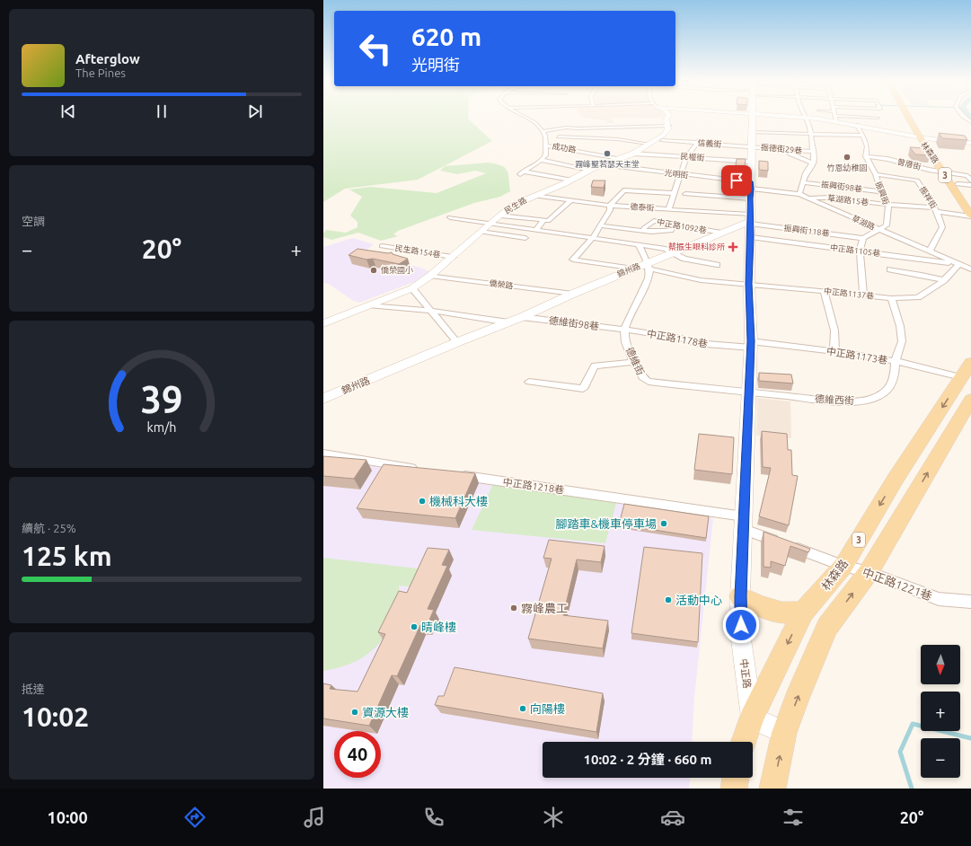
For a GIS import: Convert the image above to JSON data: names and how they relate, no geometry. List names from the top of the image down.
{
  "streets": {
    "main road": ["林森路", "3", "中正路"],
    "street": [
      "信義街",
      "成功路",
      "振德街29巷",
      "民權街",
      "曾厝街",
      "光明街",
      "振興街98巷",
      "振興街",
      "振祥街",
      "草湖路15巷",
      "民生路",
      "德泰街",
      "草湖路",
      "中正路1092巷",
      "振興街118巷",
      "中正路1105巷",
      "民生路154巷",
      "錦州路",
      "僑榮路",
      "中正路1137巷",
      "德維街98巷",
      "中正路1178巷",
      "中正路1173巷",
      "德維街",
      "德維西街",
      "中正路1218巷",
      "中正路1221巷"
    ]
  },
  "crossings": [
    ["信義街", "振德街29巷"],
    ["信義街", "中正路"],
    ["成功路", "民生路"],
    ["振德街29巷", "中正路"],
    ["林森路", "曾厝街"],
    ["林森路", "草湖路15巷"],
    ["林森路", "中正路1173巷"],
    ["林森路", "中正路1221巷"],
    ["林森路", "中正路"],
    ["民權街", "民生路"],
    ["民權街", "中正路"],
    ["曾厝街", "振興街"],
    ["光明街", "民生路"],
    ["光明街", "草湖路"],
    ["光明街", "中正路"],
    ["振興街98巷", "振興街"],
    ["振興街", "振祥街"],
    ["振興街", "草湖路15巷"],
    ["振興街", "草湖路"],
    ["振祥街", "草湖路15巷"],
    ["振祥街", "草湖路"],
    ["草湖路15巷", "草湖路"],
    ["民生路", "德泰街"],
    ["民生路", "民生路154巷"],
    ["民生路", "僑榮路"],
    ["德泰街", "振興街118巷"],
    ["德泰街", "中正路1105巷"],
    ["德泰街", "錦州路"],
    ["德泰街", "中正路"],
    ["草湖路", "中正路1105巷"],
    ["草湖路", "中正路1137巷"],
    ["草湖路", "中正路"],
    ["中正路1092巷", "錦州路"],
    ["振興街118巷", "中正路1105巷"],
    ["振興街118巷", "錦州路"],
    ["振興街118巷", "中正路"],
    ["中正路1105巷", "錦州路"],
    ["中正路1105巷", "中正路1137巷"],
    ["中正路1105巷", "中正路"],
    ["錦州路", "僑榮路"],
    ["錦州路", "中正路1137巷"],
    ["錦州路", "德維街98巷"],
    ["錦州路", "中正路"],
    ["中正路1137巷", "德維西街"],
    ["中正路1137巷", "中正路"],
    ["德維街98巷", "中正路1178巷"],
    ["德維街98巷", "德維街"],
    ["中正路1178巷", "中正路1173巷"],
    ["中正路1178巷", "德維街"],
    ["中正路1178巷", "中正路"],
    ["中正路1173巷", "德維西街"],
    ["中正路1173巷", "中正路"],
    ["德維街", "德維西街"],
    ["德維街", "中正路"],
    ["德維西街", "中正路"],
    ["中正路1218巷", "中正路1221巷"],
    ["中正路1218巷", "中正路"],
    ["中正路1221巷", "中正路"]
  ],
  "places": {
    "other": [
      "霧峰聖若瑟天主堂",
      "竹恩幼稚園",
      "僑榮國小",
      "機械科大樓",
      "腳踏車&機車停車場",
      "活動中心",
      "霧峰農工",
      "晴峰樓",
      "向陽樓",
      "資源大樓"
    ],
    "health": ["蔡振生眼科診所"]
  },
  "north": "bottom",
  "page": {
    "turn": ["620 m", "光明街"],
    "song": ["Afterglow", "The Pines"],
    "tile": [
      "空調",
      ["續航 · 25%", "125 km"],
      ["抵達", "10:02"]
    ],
    "heat": ["−", "20°", "+"],
    "map_buttons": ["+", "−"],
    "limit": "40",
    "trip": "10:02 · 2 分鐘 · 660 m",
    "tabs": ["10:00", "20°"],
    "gauge": ["39", "km/h"]
  }
}
